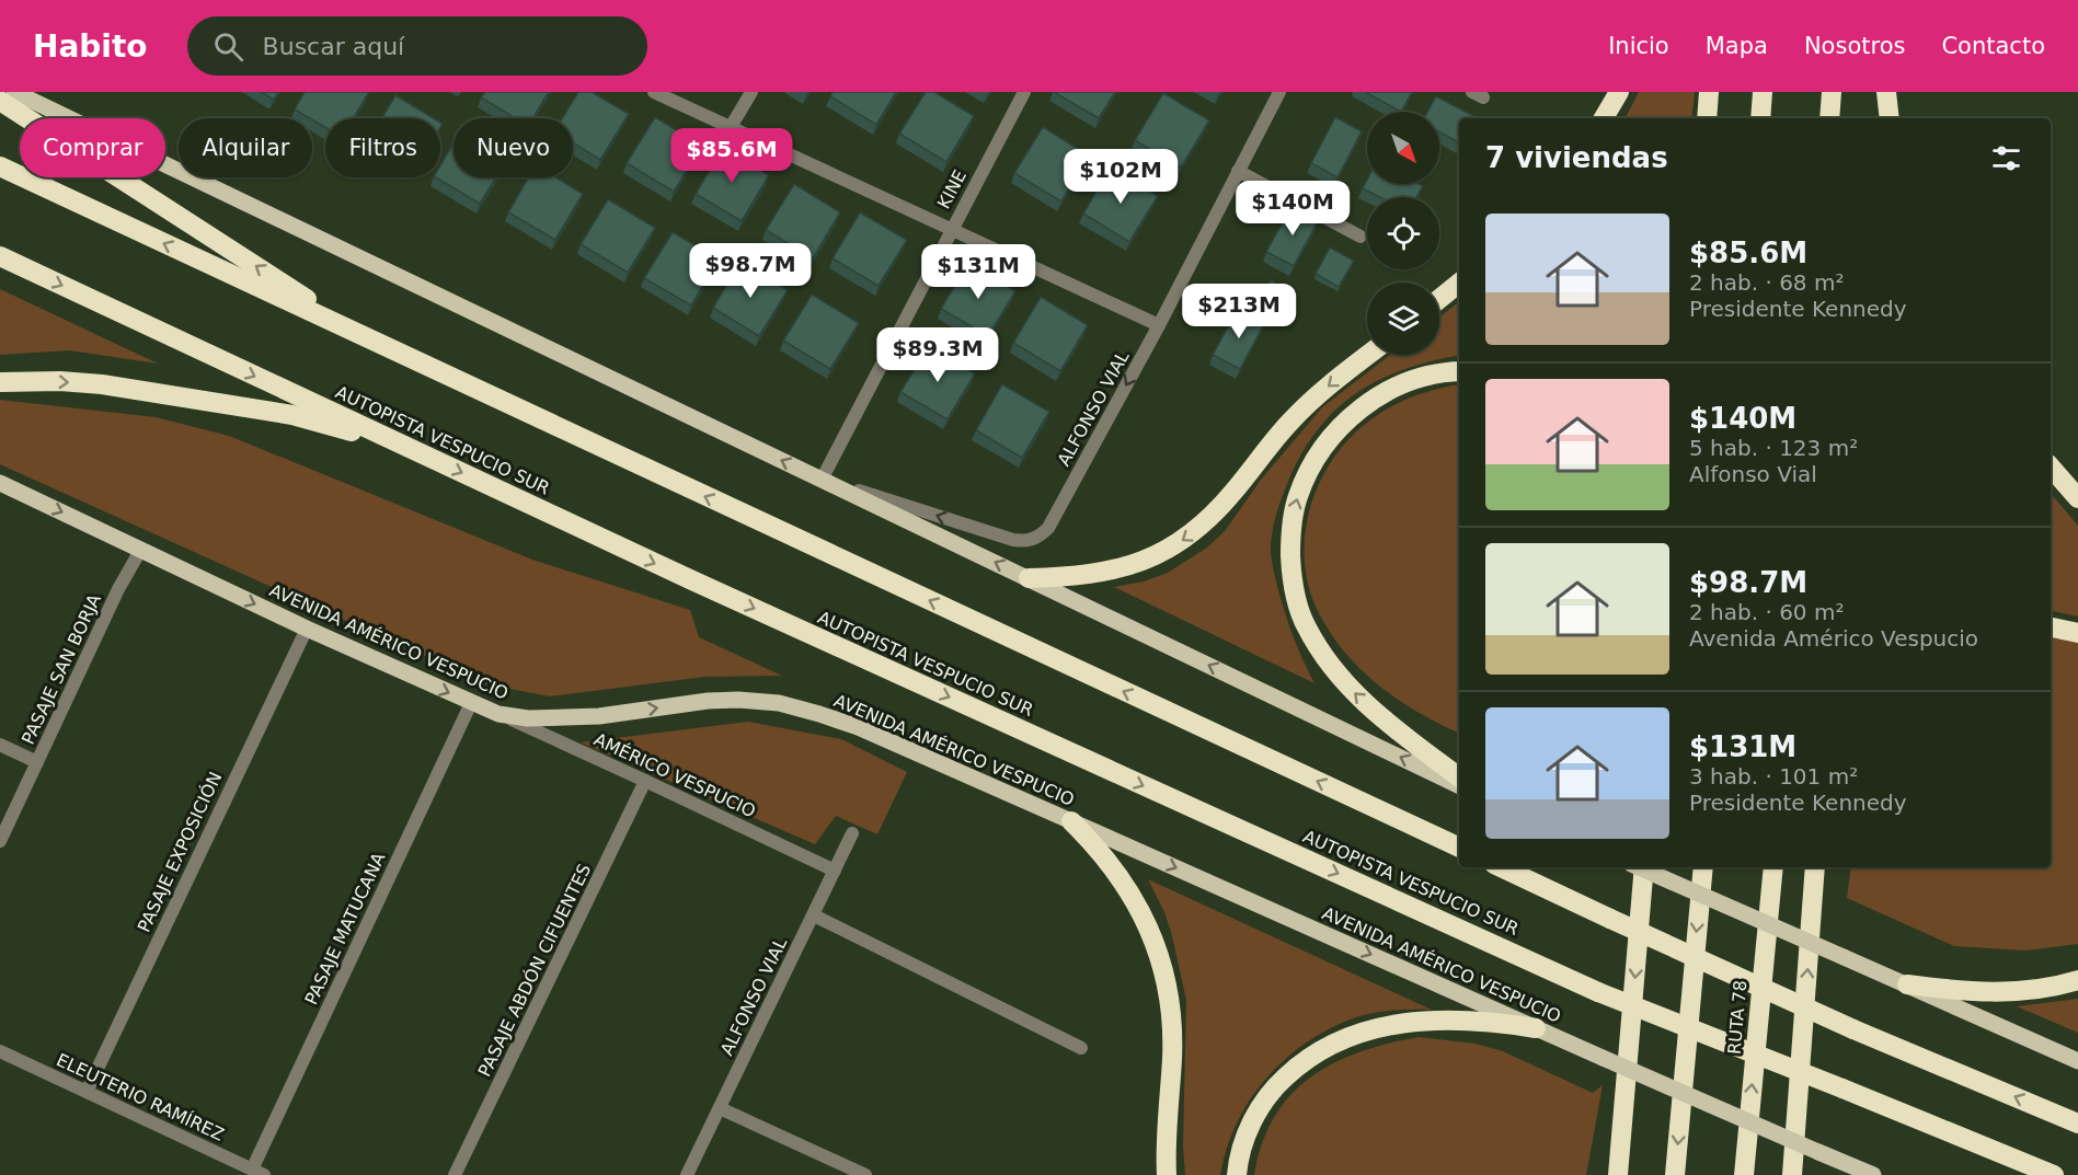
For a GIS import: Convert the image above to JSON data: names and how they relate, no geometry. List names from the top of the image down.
{
  "streets": {
    "highway": ["AUTOPISTA VESPUCIO SUR", "RUTA 78"],
    "main road": ["AVENIDA AMÉRICO VESPUCIO"],
    "street": [
      "KINE",
      "ALFONSO VIAL",
      "PASAJE SAN BORJA",
      "AMÉRICO VESPUCIO",
      "PASAJE EXPOSICIÓN",
      "PASAJE MATUCANA",
      "PASAJE ABDÓN CIFUENTES",
      "ELEUTERIO RAMÍREZ"
    ]
  },
  "crossings": [
    ["KINE", "ALFONSO VIAL"],
    ["ALFONSO VIAL", "AMÉRICO VESPUCIO"],
    ["AVENIDA AMÉRICO VESPUCIO", "PASAJE SAN BORJA"],
    ["AVENIDA AMÉRICO VESPUCIO", "AMÉRICO VESPUCIO"],
    ["AVENIDA AMÉRICO VESPUCIO", "PASAJE EXPOSICIÓN"],
    ["AVENIDA AMÉRICO VESPUCIO", "PASAJE MATUCANA"],
    ["AMÉRICO VESPUCIO", "PASAJE ABDÓN CIFUENTES"],
    ["PASAJE EXPOSICIÓN", "ELEUTERIO RAMÍREZ"],
    ["PASAJE MATUCANA", "ELEUTERIO RAMÍREZ"]
  ],
  "one_way": ["AVENIDA AMÉRICO VESPUCIO"],
  "north": "bottom right",
  "page": {
    "header": "Habito",
    "search": "Buscar aquí",
    "nav": [
      "Inicio",
      "Mapa",
      "Nosotros",
      "Contacto"
    ],
    "chip": [
      "Comprar",
      "Alquilar",
      "Filtros",
      "Nuevo"
    ],
    "heading": "7 viviendas",
    "price": [
      "$85.6M",
      "$102M",
      "$140M",
      "$98.7M",
      "$131M",
      "$213M",
      "$89.3M"
    ],
    "list": [
      {
        "name": "$85.6M",
        "note": "2 hab. · 68 m² · Presidente Kennedy"
      },
      {
        "name": "$140M",
        "note": "5 hab. · 123 m² · Alfonso Vial"
      },
      {
        "name": "$98.7M",
        "note": "2 hab. · 60 m² · Avenida Américo Vespucio"
      },
      {
        "name": "$131M",
        "note": "3 hab. · 101 m² · Presidente Kennedy"
      }
    ]
  }
}
